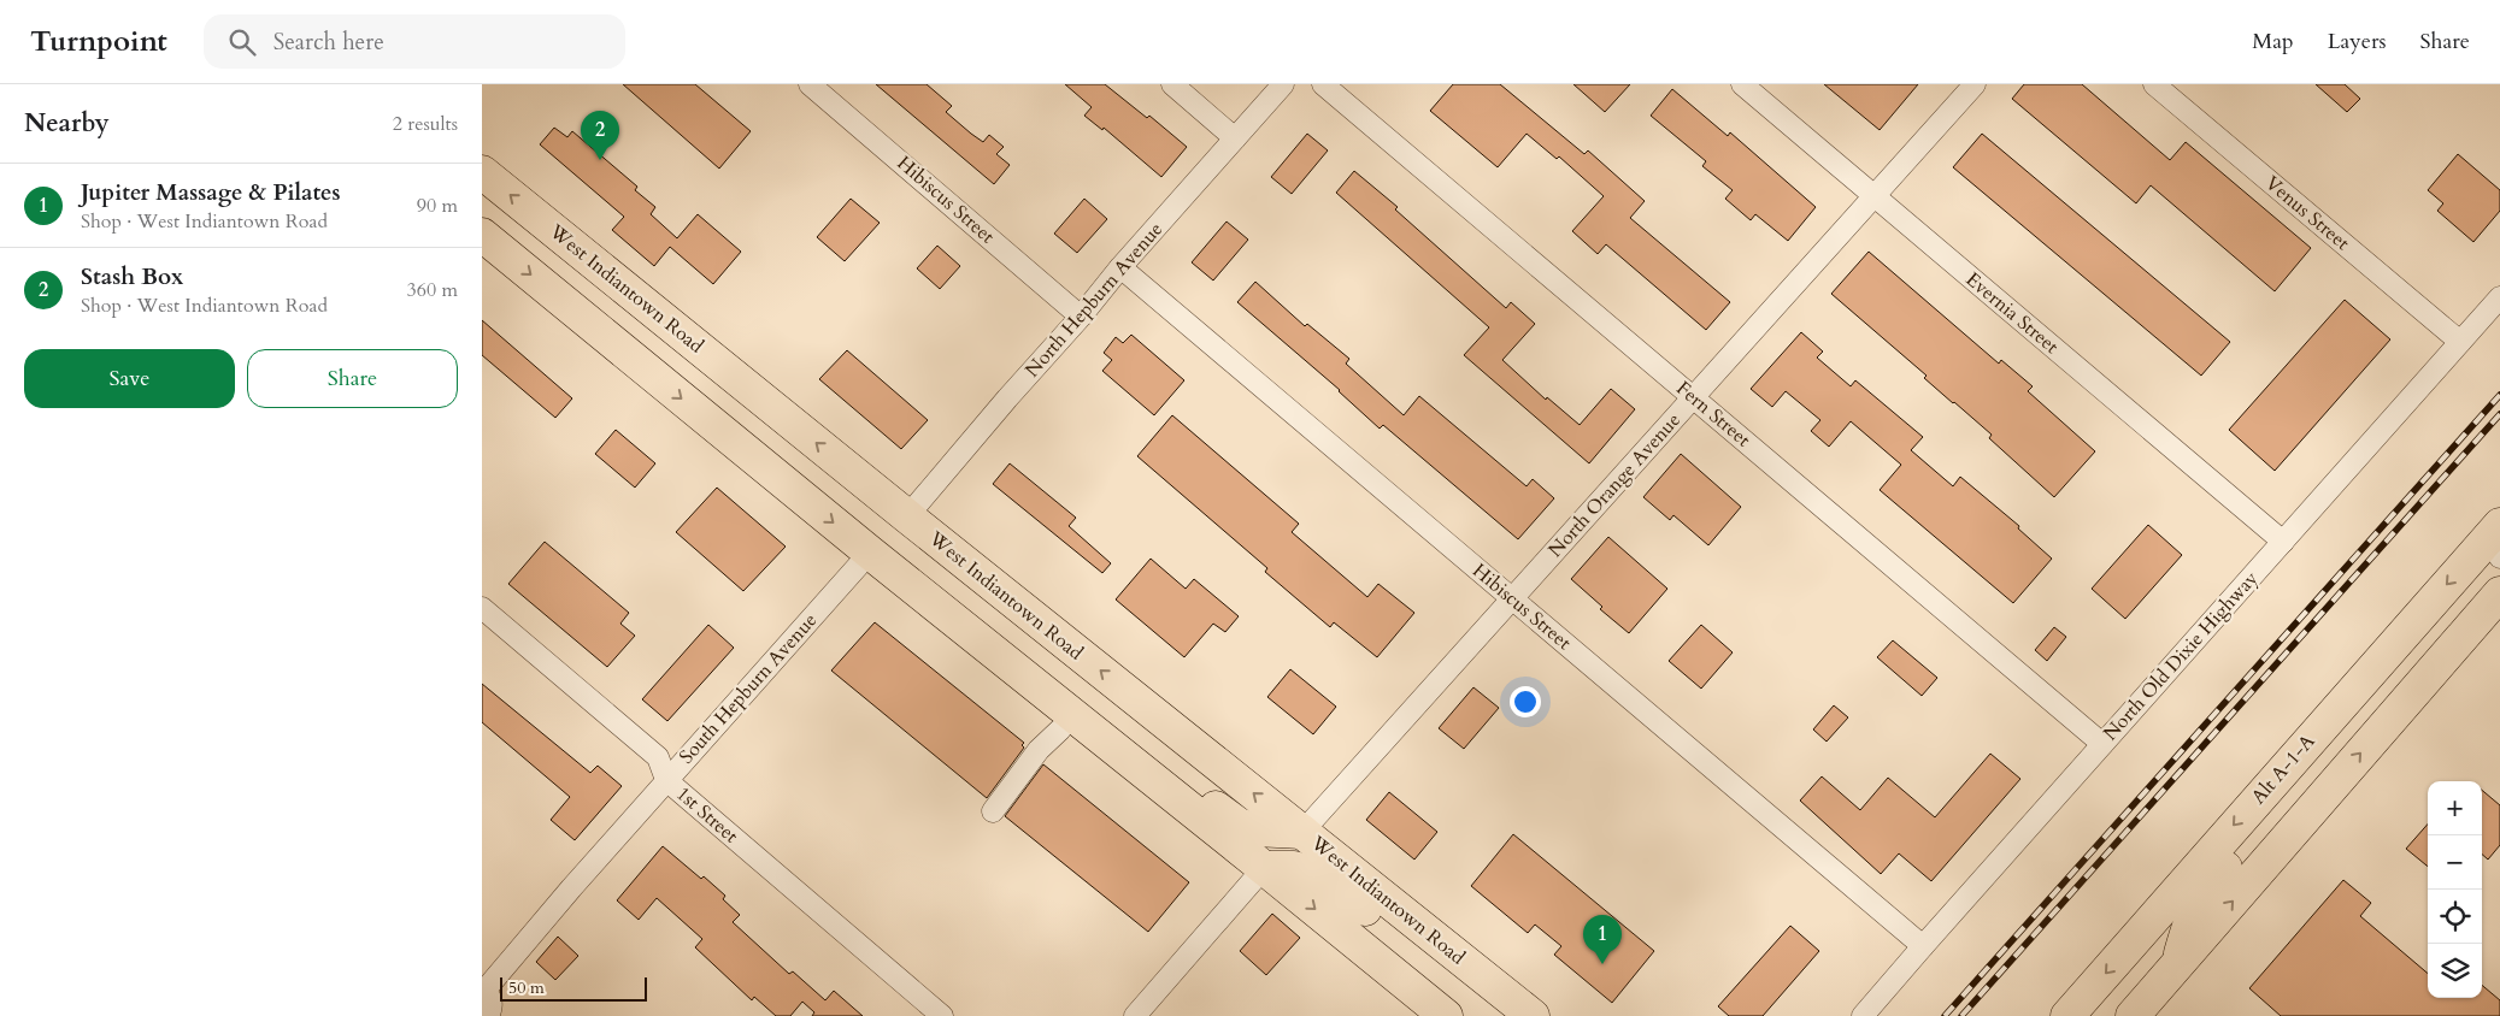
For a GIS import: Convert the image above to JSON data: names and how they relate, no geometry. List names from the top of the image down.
{
  "streets": {
    "main road": ["West Indiantown Road", "Alt A-1-A"],
    "street": [
      "Hibiscus Street",
      "Venus Street",
      "North Hepburn Avenue",
      "Evernia Street",
      "Fern Street",
      "North Orange Avenue",
      "North Old Dixie Highway",
      "South Hepburn Avenue",
      "1st Street"
    ]
  },
  "crossings": [
    ["Hibiscus Street", "North Hepburn Avenue"],
    ["Hibiscus Street", "North Orange Avenue"],
    ["Hibiscus Street", "North Old Dixie Highway"],
    ["Venus Street", "North Old Dixie Highway"],
    ["West Indiantown Road", "North Hepburn Avenue"],
    ["West Indiantown Road", "North Orange Avenue"],
    ["Evernia Street", "North Orange Avenue"],
    ["Evernia Street", "North Old Dixie Highway"],
    ["Fern Street", "North Orange Avenue"],
    ["Fern Street", "North Old Dixie Highway"],
    ["South Hepburn Avenue", "1st Street"]
  ],
  "scale_bar": "50 m",
  "page": {
    "header": "Turnpoint",
    "search": "Search here",
    "nav": ["Map", "Layers", "Share"],
    "heading": ["Nearby", "2 results"],
    "pins": ["2", "1"],
    "list": [
      {
        "mark": "1",
        "name": "Jupiter Massage & Pilates",
        "note": "Shop · West Indiantown Road",
        "value": "90 m"
      },
      {
        "mark": "2",
        "name": "Stash Box",
        "note": "Shop · West Indiantown Road",
        "value": "360 m"
      }
    ],
    "buttons": ["Save", "Share"],
    "map_buttons": ["+", "−"],
    "scale": "50 m"
  }
}
